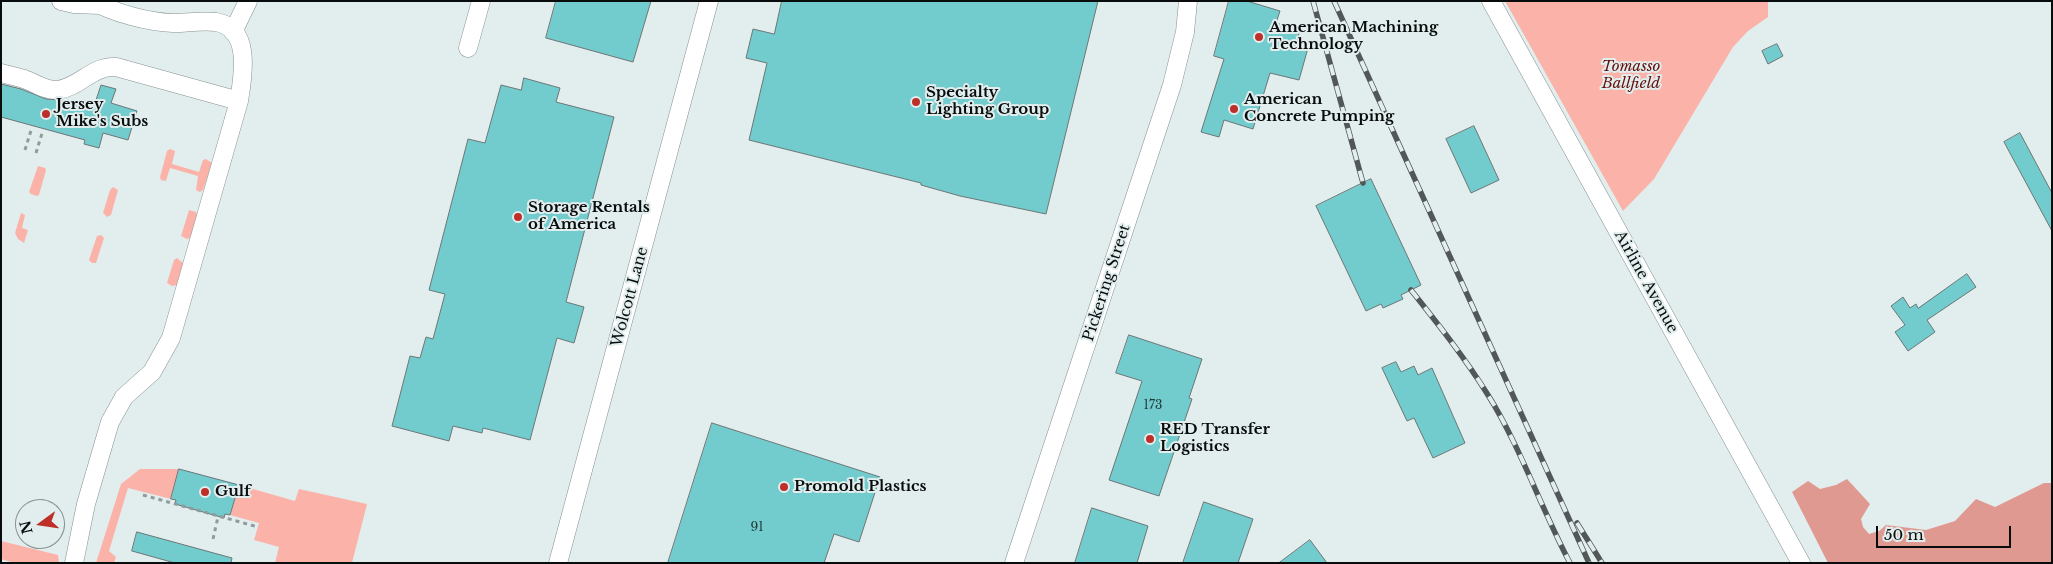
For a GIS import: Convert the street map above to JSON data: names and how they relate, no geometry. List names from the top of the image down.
{
  "streets": {
    "street": ["Airline Avenue", "Pickering Street", "Wolcott Lane"]
  },
  "parks": ["Tomasso Ballfield"],
  "places": [
    "American Machining Technology",
    "Specialty Lighting Group",
    "American Concrete Pumping",
    "Jersey Mike's Subs",
    "Storage Rentals of America",
    "RED Transfer Logistics",
    "Promold Plastics",
    "Gulf"
  ],
  "house_numbers": ["173", "91"],
  "scale_bar": "50 m",
  "north": "left"
}
